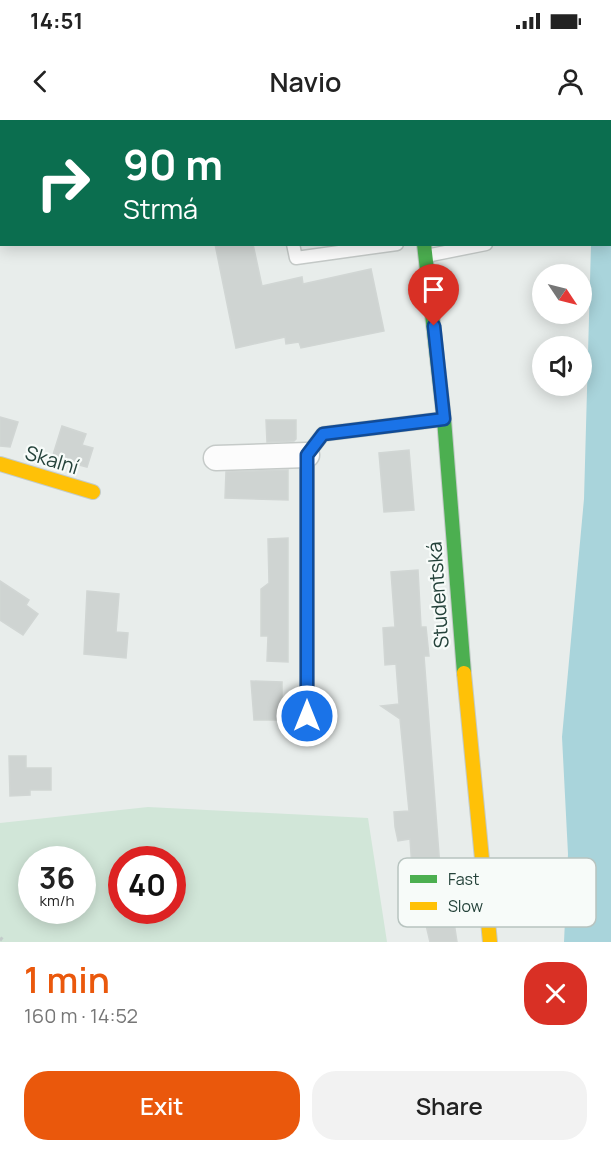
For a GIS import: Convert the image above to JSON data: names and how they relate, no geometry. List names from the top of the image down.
{
  "streets": {
    "street": ["Skalní", "Studentská"]
  },
  "legend": ["Fast", "Slow"],
  "north": "bottom right",
  "page": {
    "status": "14:51",
    "header": "Navio",
    "turn": ["90 m", "Strmá"],
    "speed": "36 km/h",
    "limit": "40",
    "heading": ["1 min", "160 m · 14:52"],
    "buttons": ["Exit", "Share"]
  }
}
